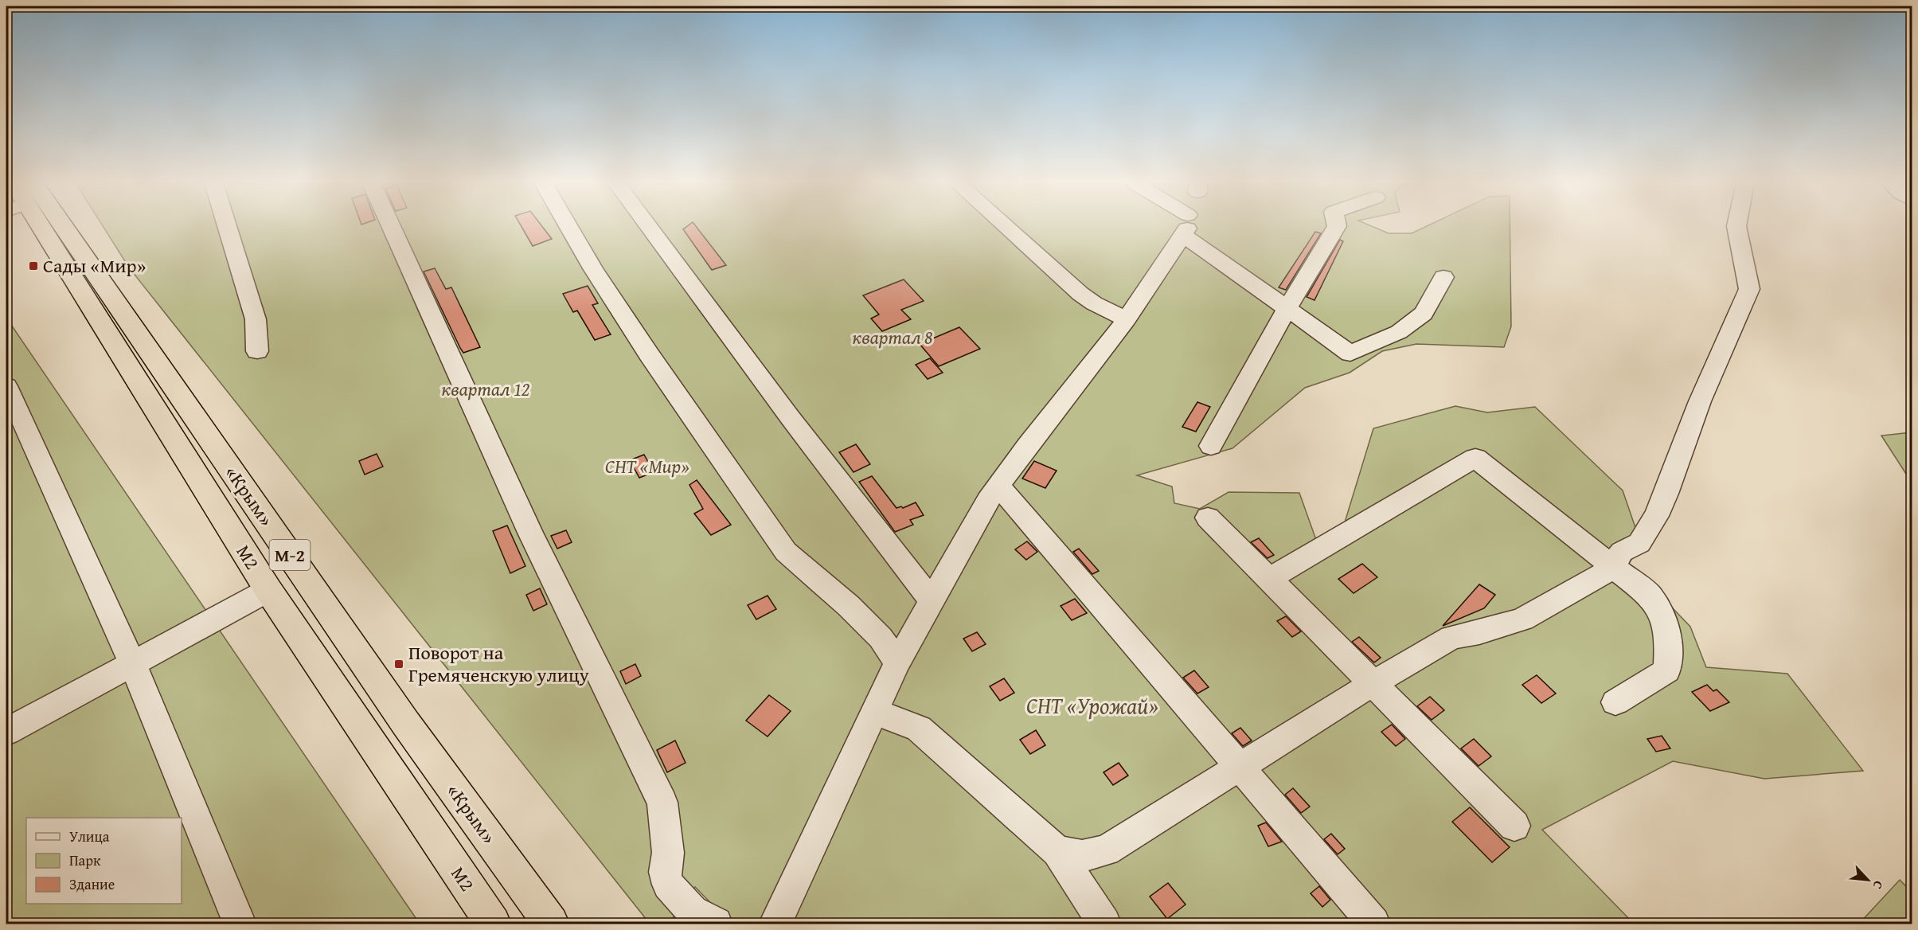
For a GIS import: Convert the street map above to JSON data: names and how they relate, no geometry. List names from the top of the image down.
{
  "streets": {
    "highway": ["«Крым»", "М-2", "М2"]
  },
  "parks": [
    "квартал 8",
    "квартал 12",
    "СНТ «Мир»",
    "СНТ «Урожай»"
  ],
  "places": {
    "transit": ["Сады «Мир»", "Поворот на Гремяченскую улицу"]
  },
  "legend": ["Улица", "Парк", "Здание"],
  "north": "bottom right"
}
